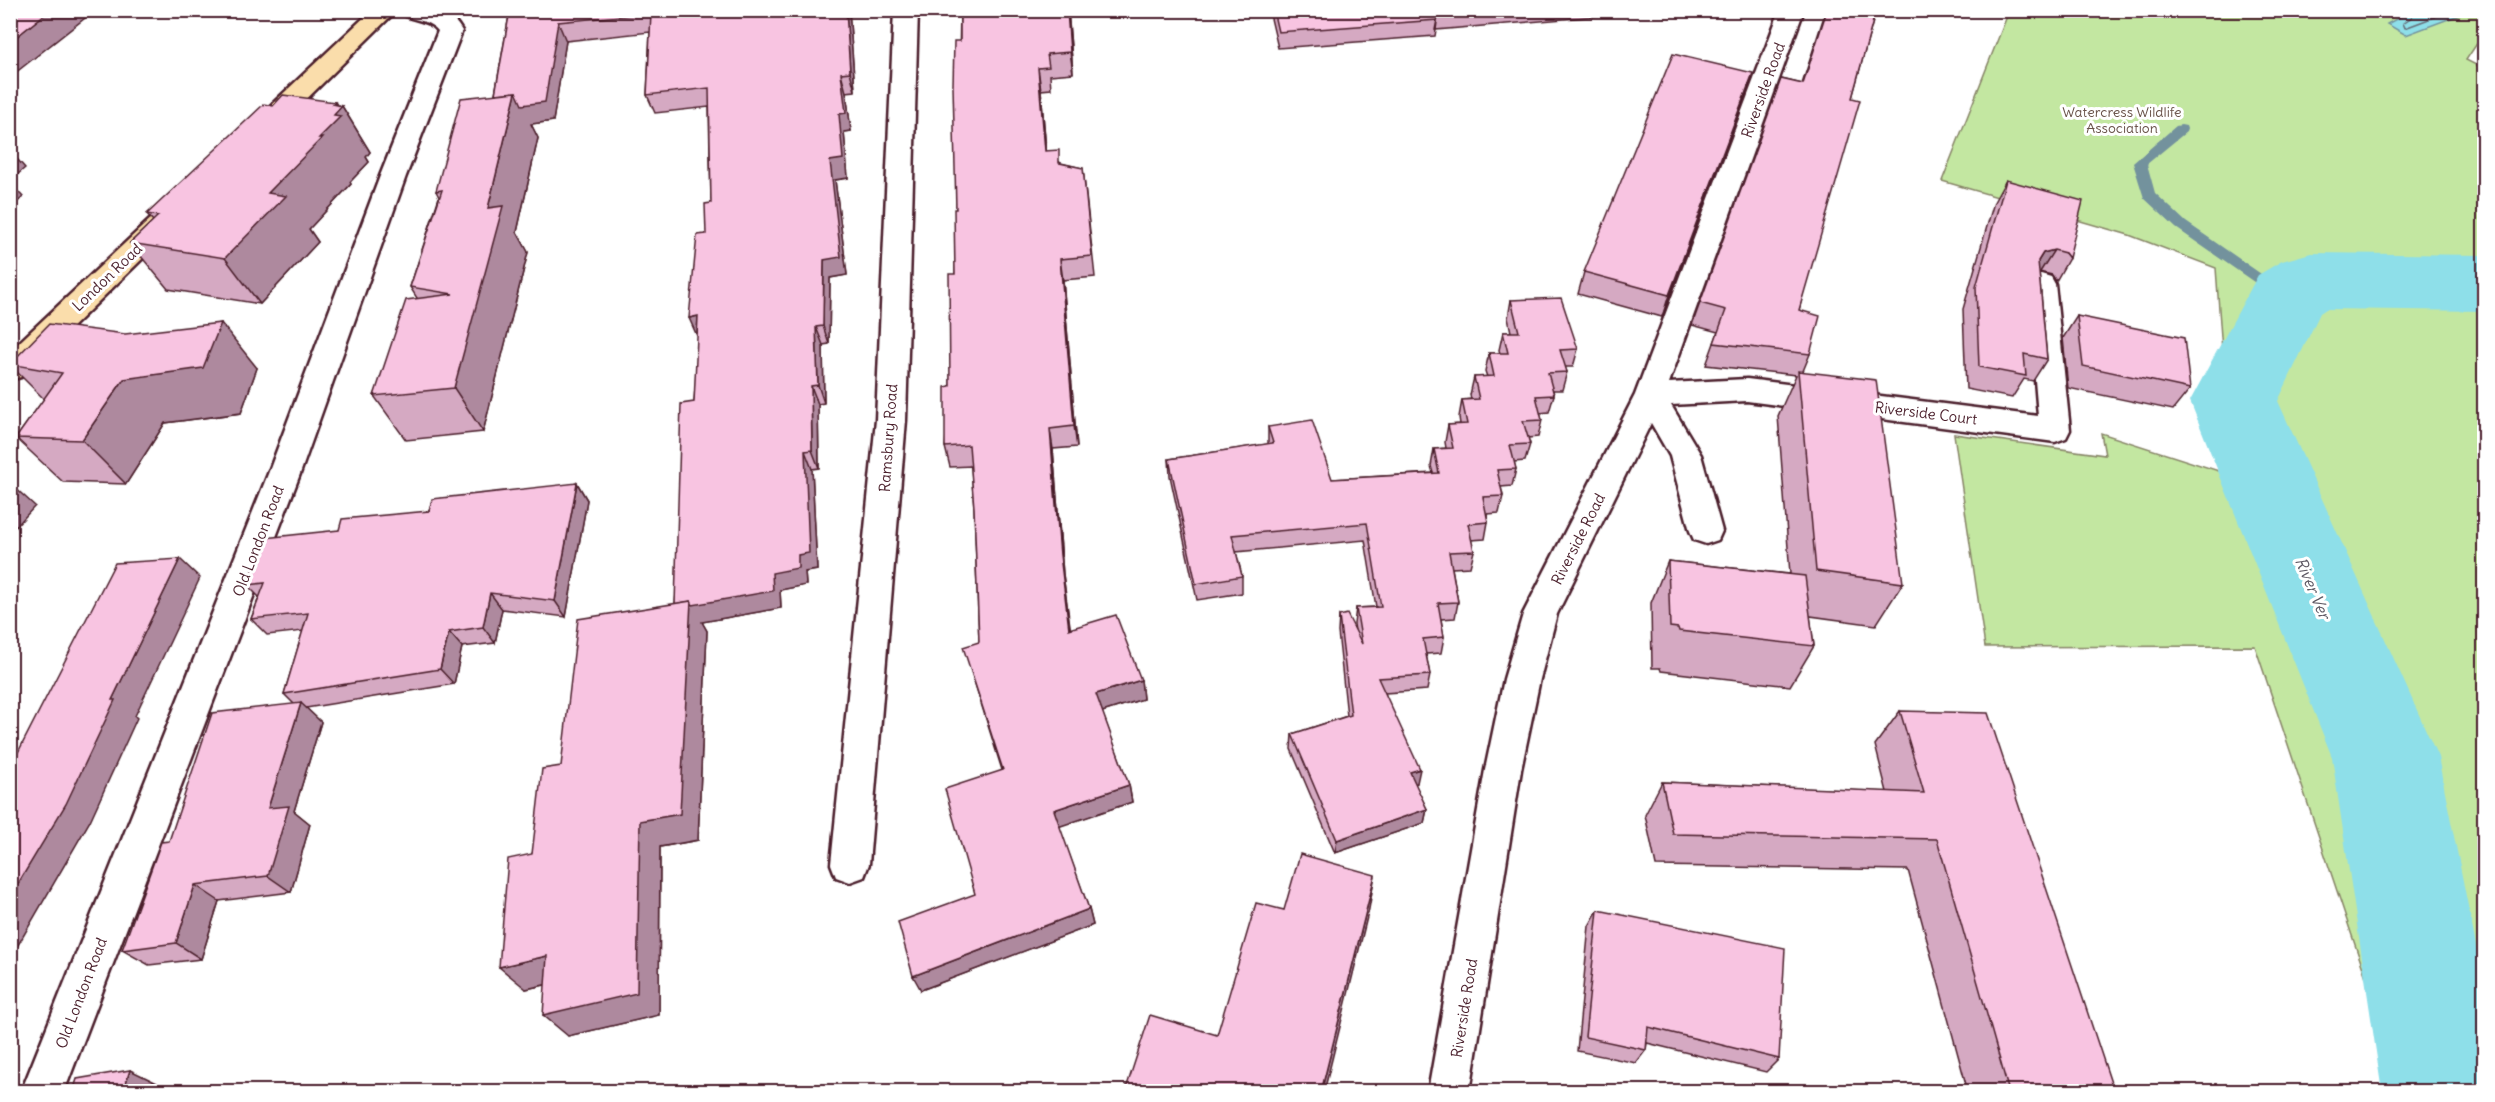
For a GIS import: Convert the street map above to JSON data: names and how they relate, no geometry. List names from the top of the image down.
{
  "streets": {
    "main road": ["London Road"],
    "street": [
      "Riverside Road",
      "Riverside Court",
      "Ramsbury Road",
      "Old London Road"
    ]
  },
  "crossings": [
    ["Riverside Road", "Riverside Court"]
  ],
  "water": ["River Ver"],
  "parks": ["Watercress Wildlife Association"]
}
